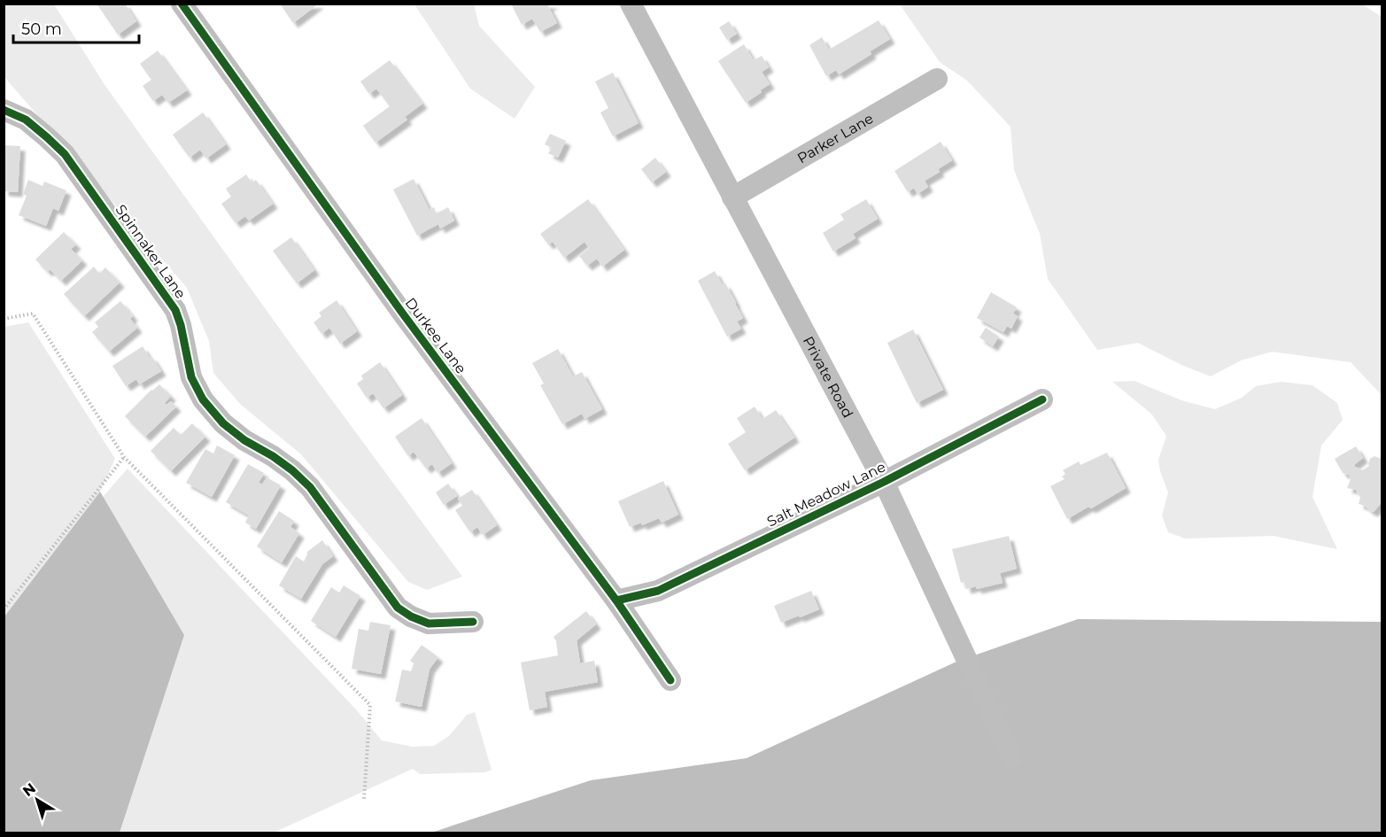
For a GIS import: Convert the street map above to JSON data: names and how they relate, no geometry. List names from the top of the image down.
{
  "streets": {
    "street": [
      "Parker Lane",
      "Spinnaker Lane",
      "Durkee Lane",
      "Private Road",
      "Salt Meadow Lane"
    ]
  },
  "crossings": [
    ["Parker Lane", "Private Road"],
    ["Durkee Lane", "Salt Meadow Lane"],
    ["Private Road", "Salt Meadow Lane"]
  ],
  "scale_bar": "50 m",
  "north": "top left"
}
